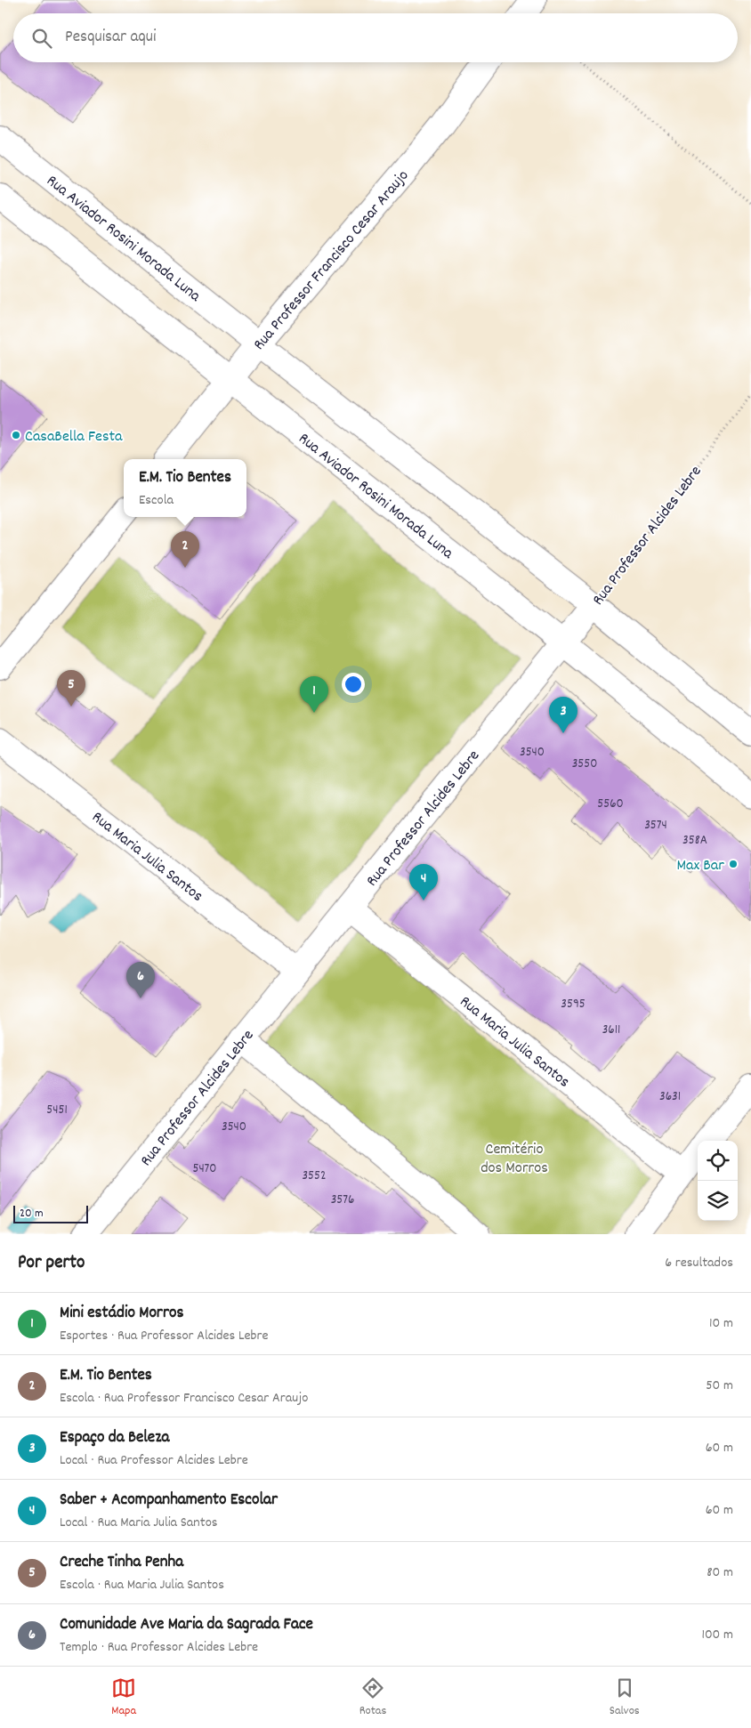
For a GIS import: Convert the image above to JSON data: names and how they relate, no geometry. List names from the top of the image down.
{
  "streets": {
    "street": [
      "Rua Aviador Rosini Morada Luna",
      "Rua Professor Francisco Cesar Araujo",
      "Rua Professor Alcides Lebre",
      "Rua Maria Julia Santos"
    ]
  },
  "crossings": [
    ["Rua Aviador Rosini Morada Luna", "Rua Professor Francisco Cesar Araujo"],
    ["Rua Aviador Rosini Morada Luna", "Rua Professor Alcides Lebre"],
    ["Rua Professor Alcides Lebre", "Rua Maria Julia Santos"]
  ],
  "parks": ["Cemitério dos Morros"],
  "places": ["CasaBella Festa", "Max Bar"],
  "house_numbers": [
    "3540",
    "3550",
    "5560",
    "3574",
    "358A",
    "3595",
    "3611",
    "3631",
    "5451",
    "3540",
    "5470",
    "3552",
    "3576"
  ],
  "scale_bar": "20 m",
  "page": {
    "search": "Pesquisar aqui",
    "popup": ["E.M. Tio Bentes", "Escola"],
    "pins": [
      "2",
      "5",
      "1",
      "3",
      "4",
      "6"
    ],
    "scale": "20 m",
    "heading": ["Por perto", "6 resultados"],
    "list": [
      {
        "mark": "1",
        "name": "Mini estádio Morros",
        "note": "Esportes · Rua Professor Alcides Lebre",
        "value": "10 m"
      },
      {
        "mark": "2",
        "name": "E.M. Tio Bentes",
        "note": "Escola · Rua Professor Francisco Cesar Araujo",
        "value": "50 m"
      },
      {
        "mark": "3",
        "name": "Espaço da Beleza",
        "note": "Local · Rua Professor Alcides Lebre",
        "value": "60 m"
      },
      {
        "mark": "4",
        "name": "Saber + Acompanhamento Escolar",
        "note": "Local · Rua Maria Julia Santos",
        "value": "60 m"
      },
      {
        "mark": "5",
        "name": "Creche Tinha Penha",
        "note": "Escola · Rua Maria Julia Santos",
        "value": "80 m"
      },
      {
        "mark": "6",
        "name": "Comunidade Ave Maria da Sagrada Face",
        "note": "Templo · Rua Professor Alcides Lebre",
        "value": "100 m"
      }
    ],
    "nav": ["Mapa", "Rotas", "Salvos"]
  }
}
